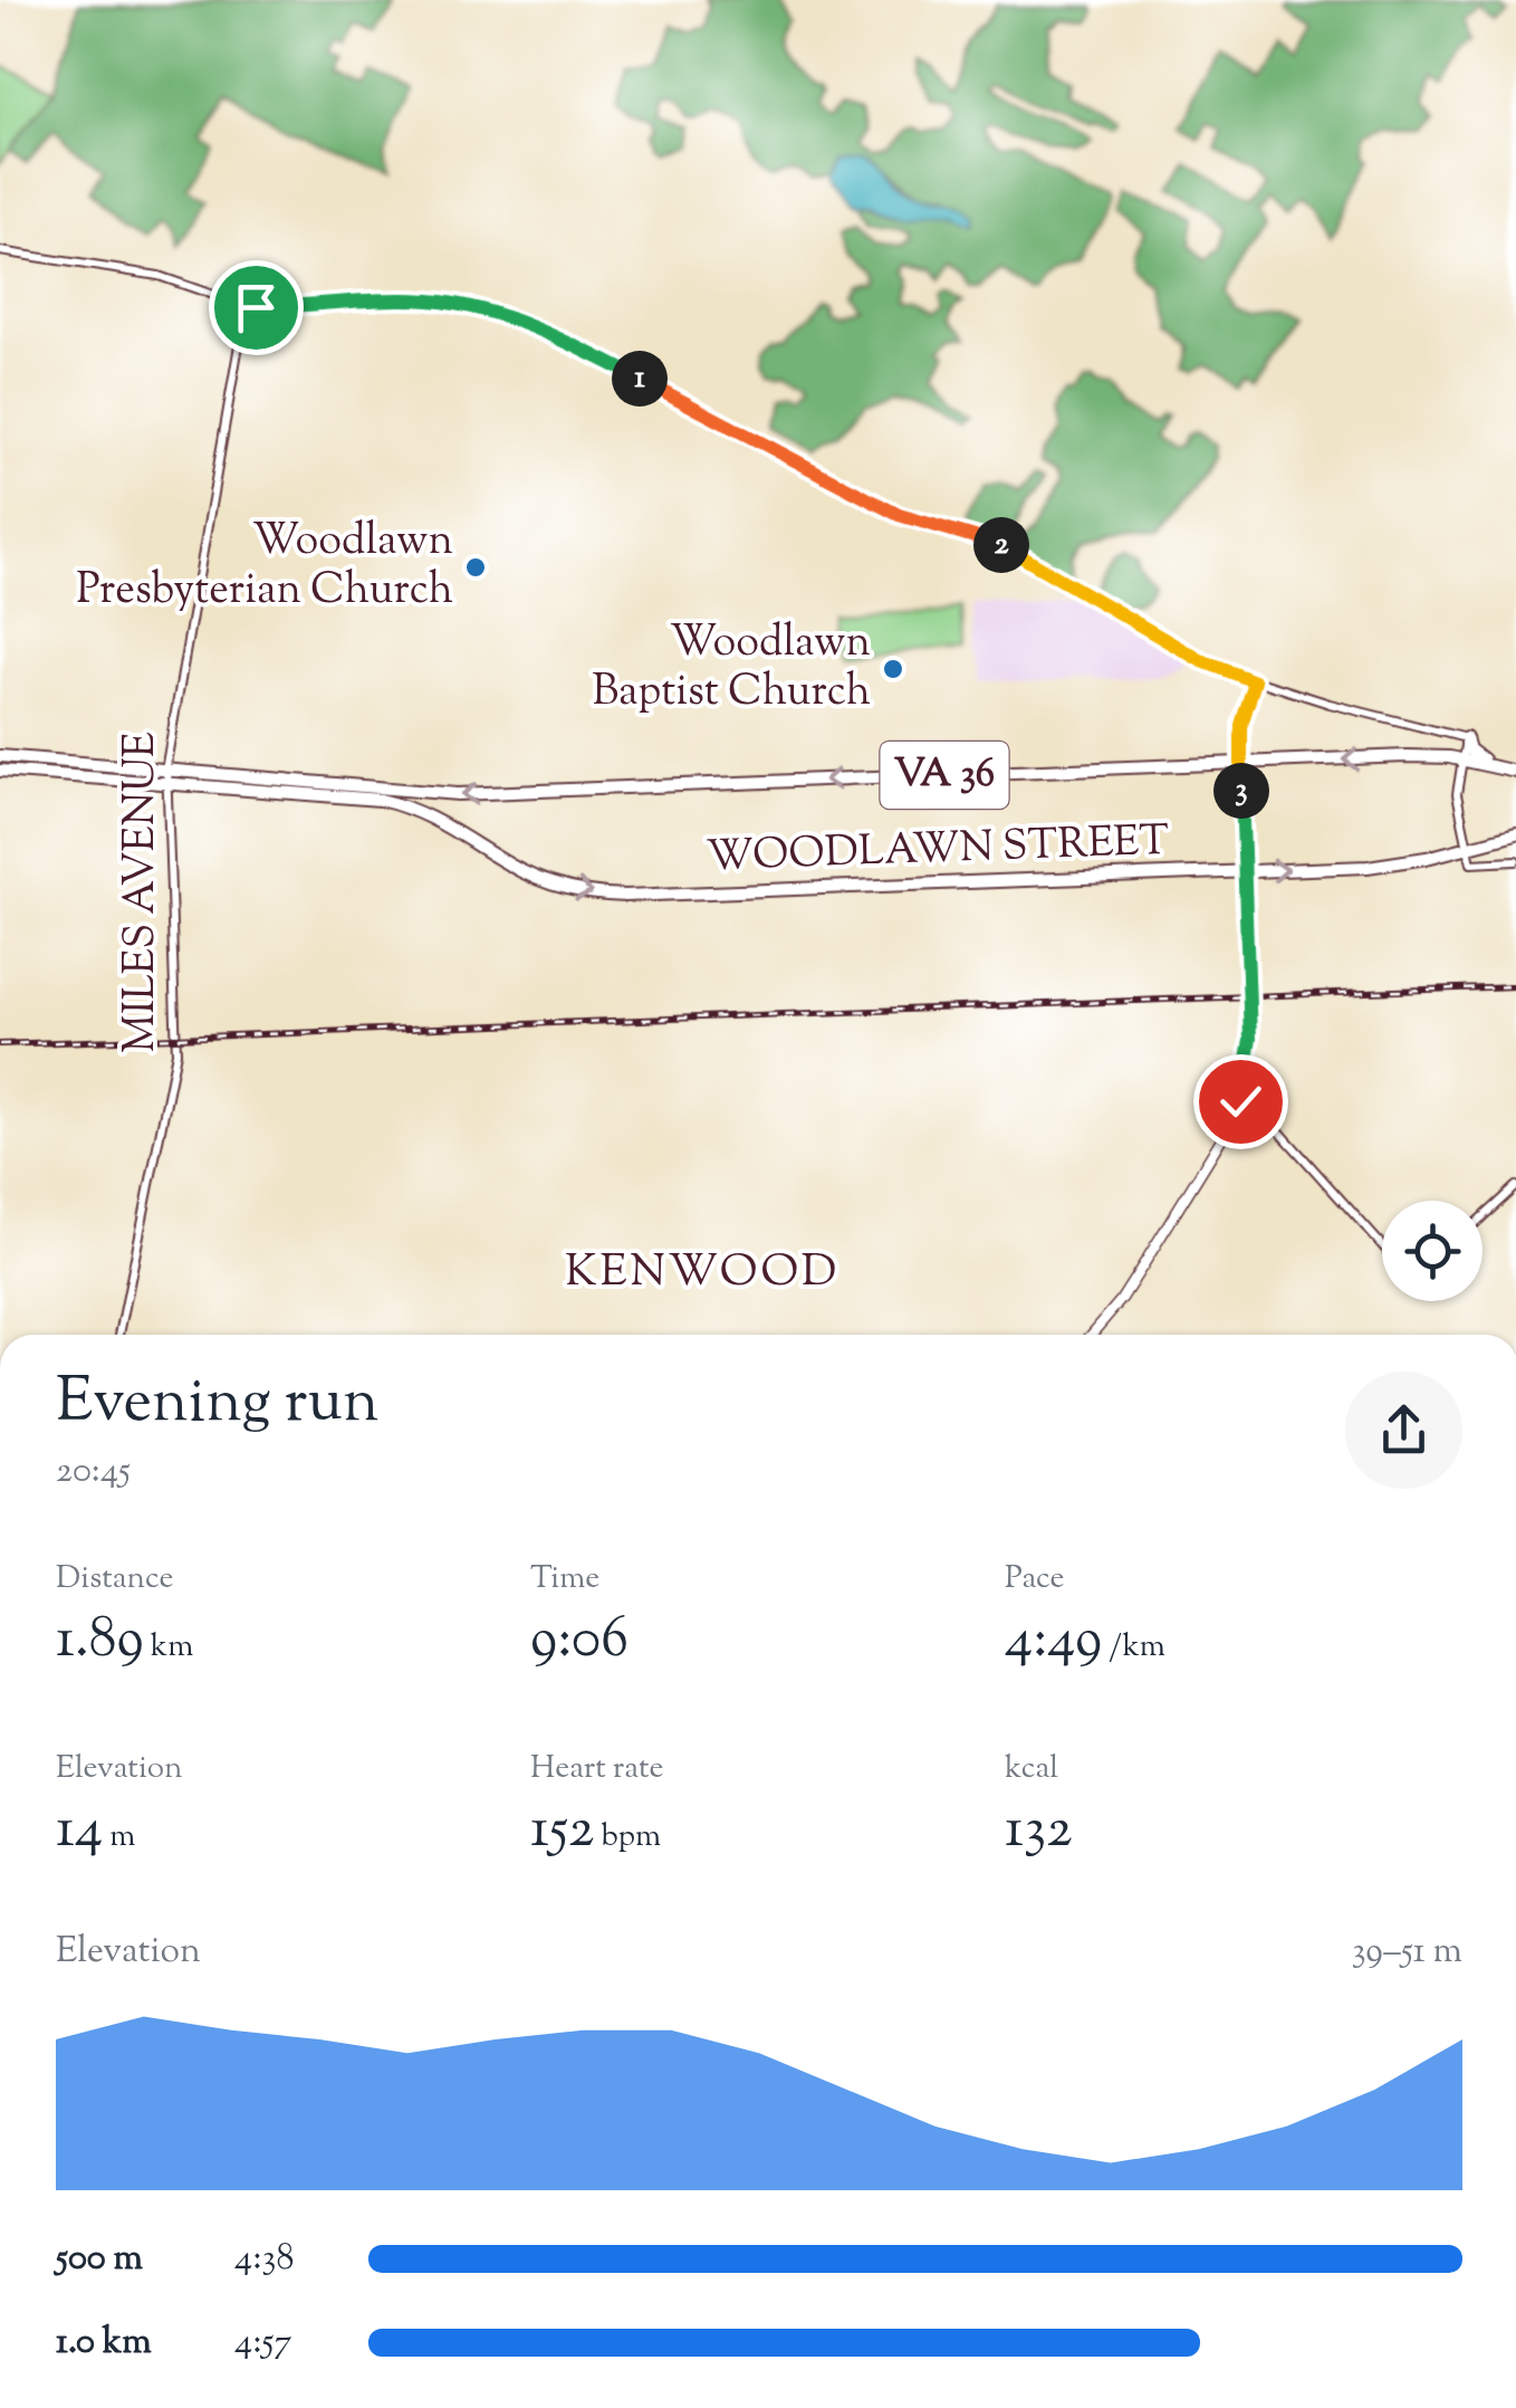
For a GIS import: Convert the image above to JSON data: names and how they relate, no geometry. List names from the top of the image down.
{
  "streets": {
    "highway": ["VA 36", "WOODLAWN STREET"],
    "street": ["MILES AVENUE"]
  },
  "crossings": [
    ["VA 36", "WOODLAWN STREET"],
    ["VA 36", "MILES AVENUE"],
    ["WOODLAWN STREET", "MILES AVENUE"]
  ],
  "districts": ["KENWOOD"],
  "places": ["Woodlawn Presbyterian Church", "Woodlawn Baptist Church"],
  "page": {
    "pins": ["1", "2", "3"],
    "heading": ["Evening run", "20:45"],
    "stats": [
      ["Distance", "1.89 km"],
      ["Time", "9:06"],
      ["Pace", "4:49 /km"],
      ["Elevation", "14 m"],
      ["Heart rate", "152 bpm"],
      ["kcal", "132"]
    ],
    "chart": ["Elevation", "39–51 m"],
    "list": [
      {
        "name": "500 m",
        "note": "4:38"
      },
      {
        "name": "1.0 km",
        "note": "4:57"
      }
    ]
  }
}
